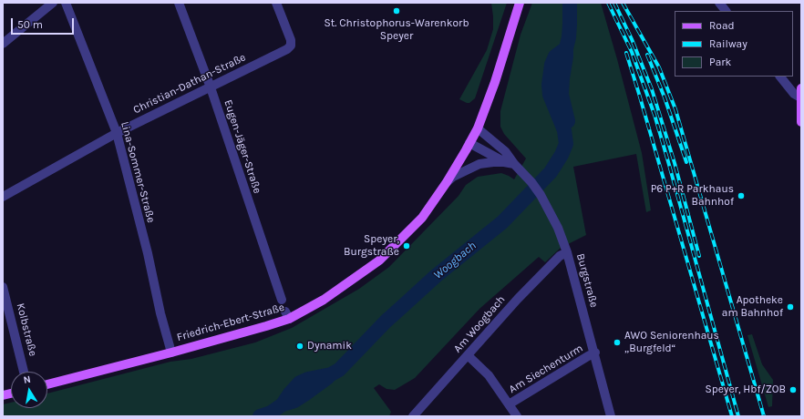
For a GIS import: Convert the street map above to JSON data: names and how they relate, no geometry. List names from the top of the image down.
{
  "streets": {
    "main road": ["Friedrich-Ebert-Straße"],
    "street": [
      "Christian-Dathan-Straße",
      "Eugen-Jäger-Straße",
      "Lina-Sommer-Straße",
      "Burgstraße",
      "Am Woogbach",
      "Kolbstraße",
      "Am Siechenturm"
    ]
  },
  "crossings": [
    ["Christian-Dathan-Straße", "Eugen-Jäger-Straße"],
    ["Christian-Dathan-Straße", "Lina-Sommer-Straße"],
    ["Lina-Sommer-Straße", "Friedrich-Ebert-Straße"],
    ["Burgstraße", "Friedrich-Ebert-Straße"],
    ["Burgstraße", "Am Woogbach"],
    ["Burgstraße", "Am Siechenturm"]
  ],
  "water": ["Woogbach"],
  "places": [
    "St. Christophorus-Warenkorb Speyer",
    "P6 P+R Parkhaus Bahnhof",
    "Speyer, Burgstraße",
    "Apotheke am Bahnhof",
    "AWO Seniorenhaus „Burgfeld“",
    "Dynamik",
    "Speyer, Hbf/ZOB"
  ],
  "legend": ["Road", "Railway", "Park"],
  "scale_bar": "50 m",
  "north": "top"
}
